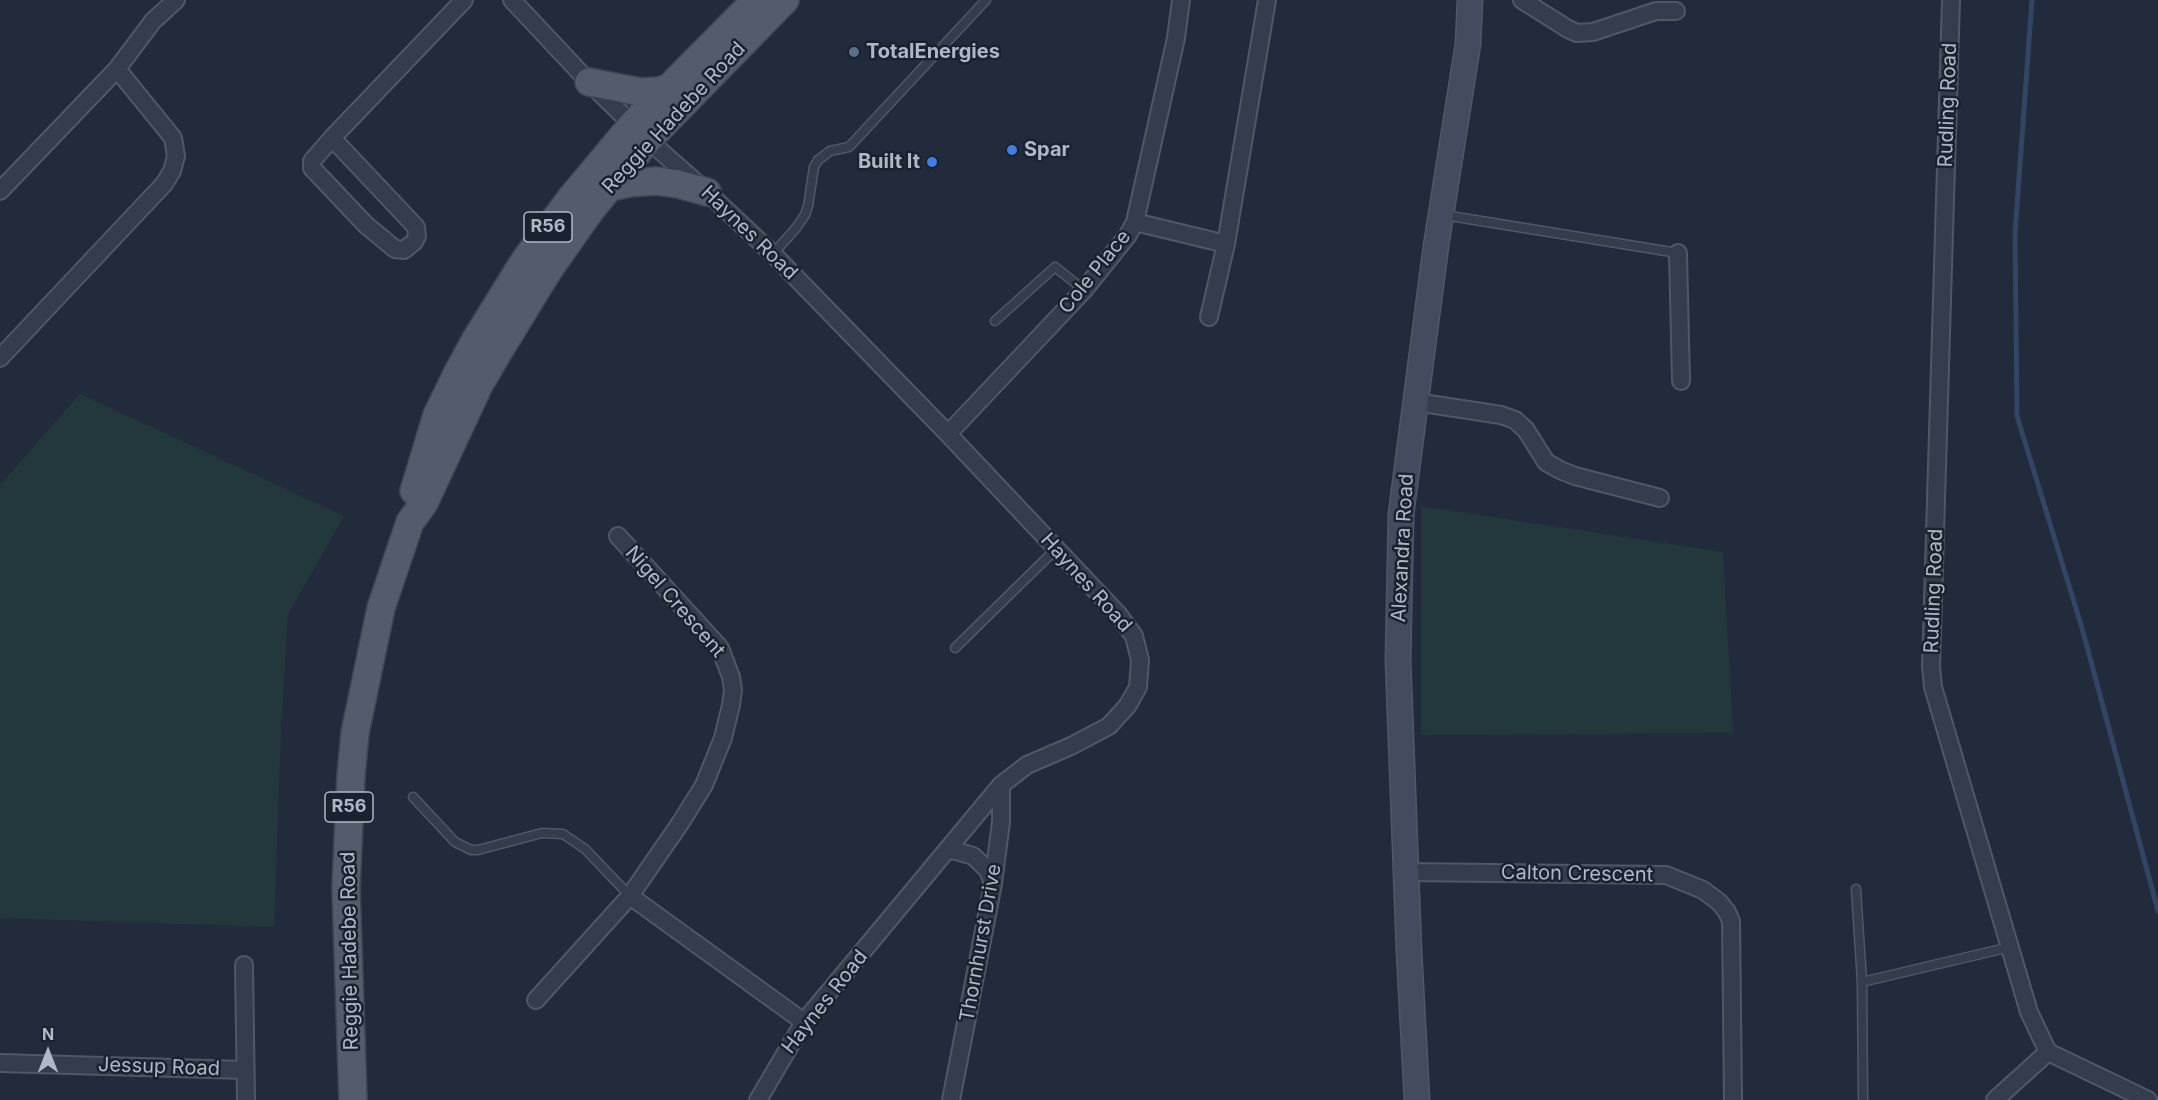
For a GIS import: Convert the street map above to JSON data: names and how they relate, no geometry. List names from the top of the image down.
{
  "streets": {
    "main road": ["Reggie Hadebe Road", "R56"],
    "street": [
      "Rudling Road",
      "Haynes Road",
      "Cole Place",
      "Alexandra Road",
      "Nigel Crescent",
      "Calton Crescent",
      "Thornhurst Drive",
      "Jessup Road"
    ]
  },
  "crossings": [
    ["Reggie Hadebe Road", "Haynes Road"],
    ["Haynes Road", "Cole Place"],
    ["Haynes Road", "Thornhurst Drive"],
    ["Alexandra Road", "Calton Crescent"]
  ],
  "places": ["TotalEnergies", "Spar", "Built It"],
  "north": "top"
}
